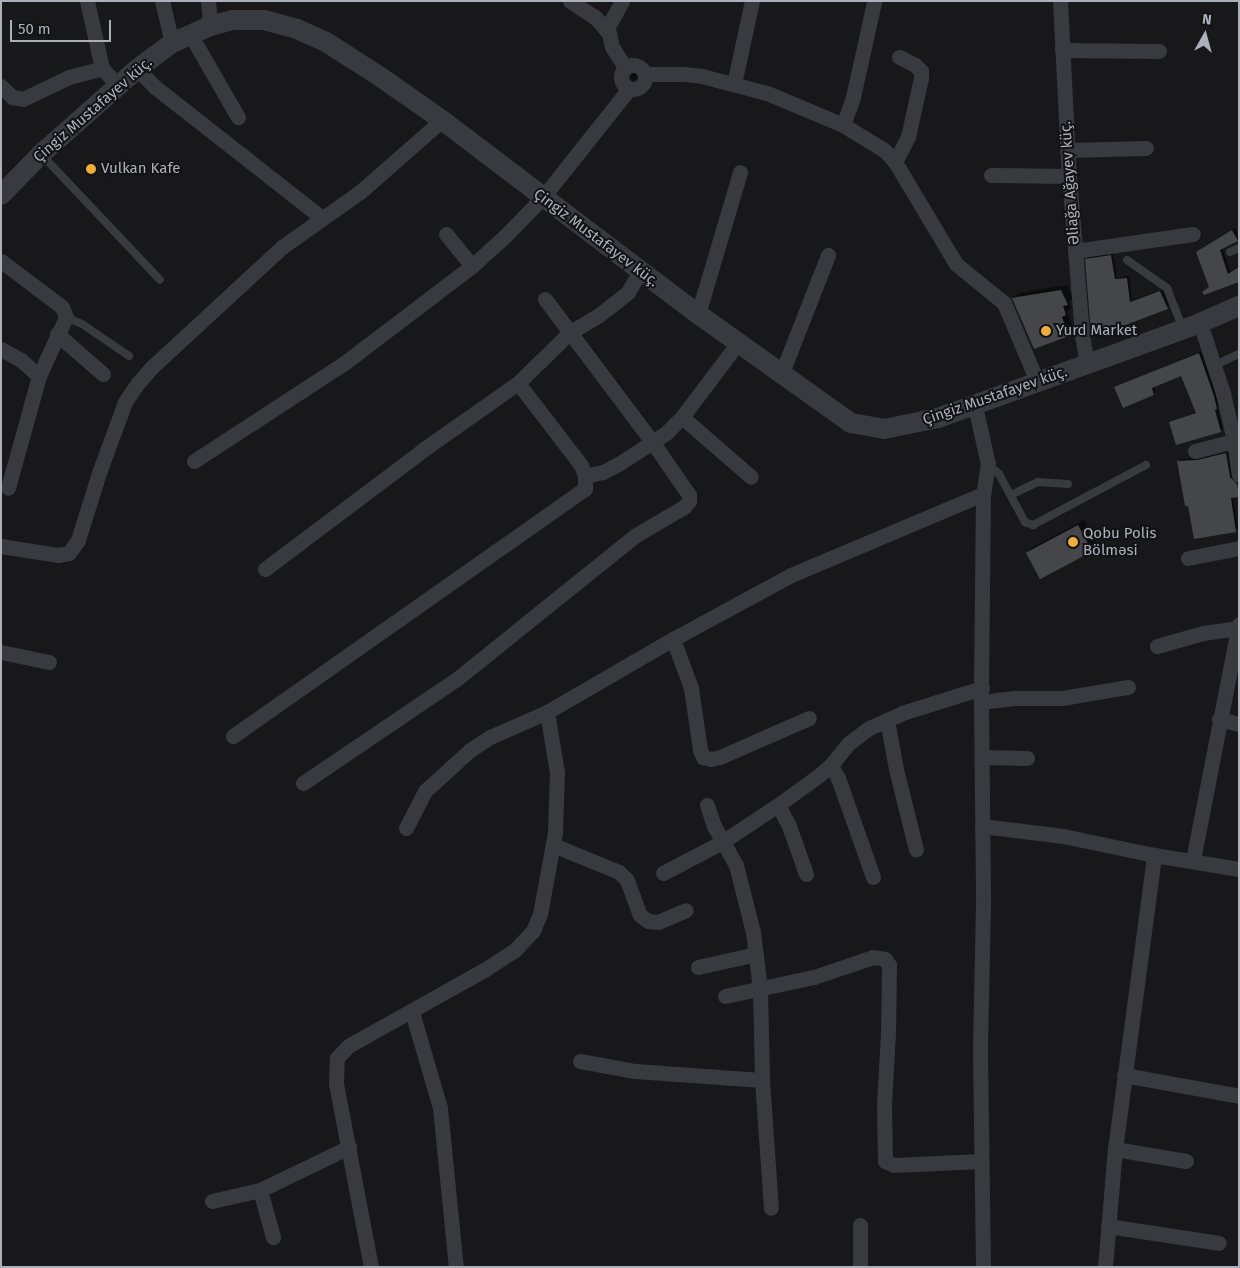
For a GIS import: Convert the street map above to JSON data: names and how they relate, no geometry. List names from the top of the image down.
{
  "streets": {
    "street": ["Çingiz Mustafayev küç.", "Əliağa Ağayev küç."]
  },
  "crossings": [
    ["Çingiz Mustafayev küç.", "Əliağa Ağayev küç."]
  ],
  "places": ["Vulkan Kafe", "Yurd Market", "Qobu Polis Bölməsi"],
  "scale_bar": "50 m",
  "north": "top"
}
